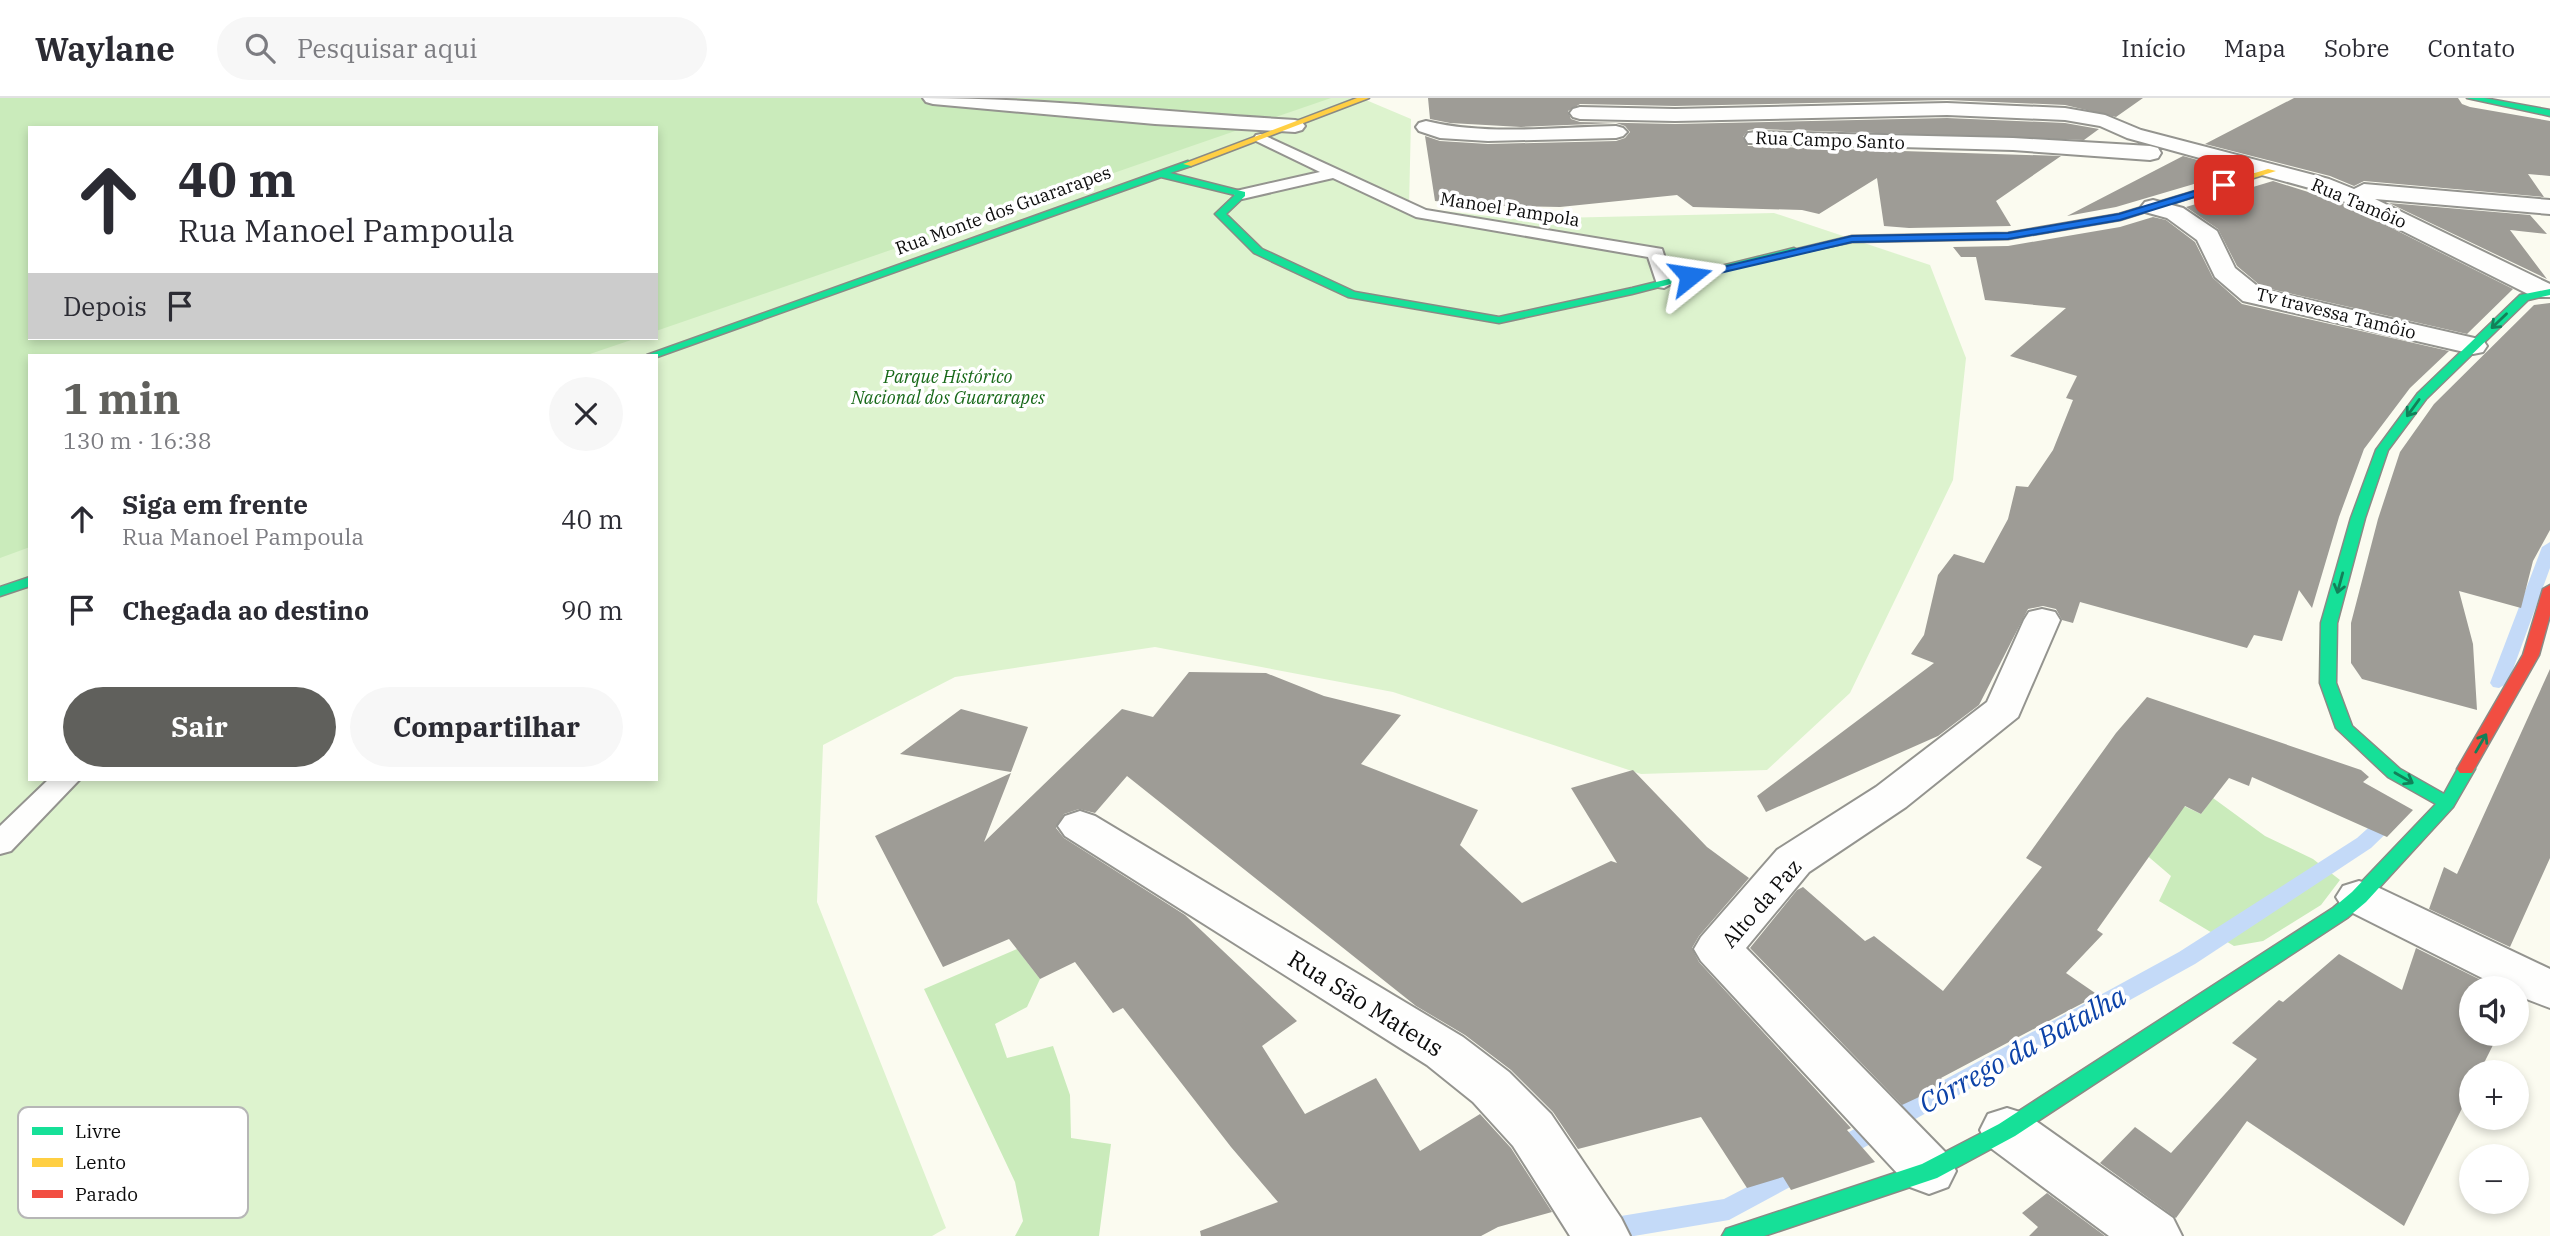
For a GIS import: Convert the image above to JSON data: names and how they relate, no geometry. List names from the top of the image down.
{
  "streets": {
    "street": [
      "Rua Campo Santo",
      "Rua Tamôio",
      "Rua Monte dos Guararapes",
      "Tv travessa Tamôio",
      "Alto da Paz",
      "Rua São Mateus"
    ],
    "lane": ["Manoel Pampola"]
  },
  "crossings": [
    ["Rua Campo Santo", "Rua Tamôio"],
    ["Manoel Pampola", "Rua Monte dos Guararapes"]
  ],
  "water": ["Córrego da Batalha"],
  "parks": ["Parque Histórico Nacional dos Guararapes"],
  "legend": ["Livre", "Lento", "Parado"],
  "page": {
    "header": "Waylane",
    "search": "Pesquisar aqui",
    "nav": [
      "Início",
      "Mapa",
      "Sobre",
      "Contato"
    ],
    "turn": ["40 m", "Rua Manoel Pampoula"],
    "then": "Depois",
    "heading": ["1 min", "130 m · 16:38"],
    "list": [
      {
        "name": "Siga em frente",
        "note": "Rua Manoel Pampoula",
        "value": "40 m"
      },
      {
        "name": "Chegada ao destino",
        "value": "90 m"
      }
    ],
    "buttons": ["Sair", "Compartilhar"],
    "map_buttons": ["+", "−"]
  }
}
